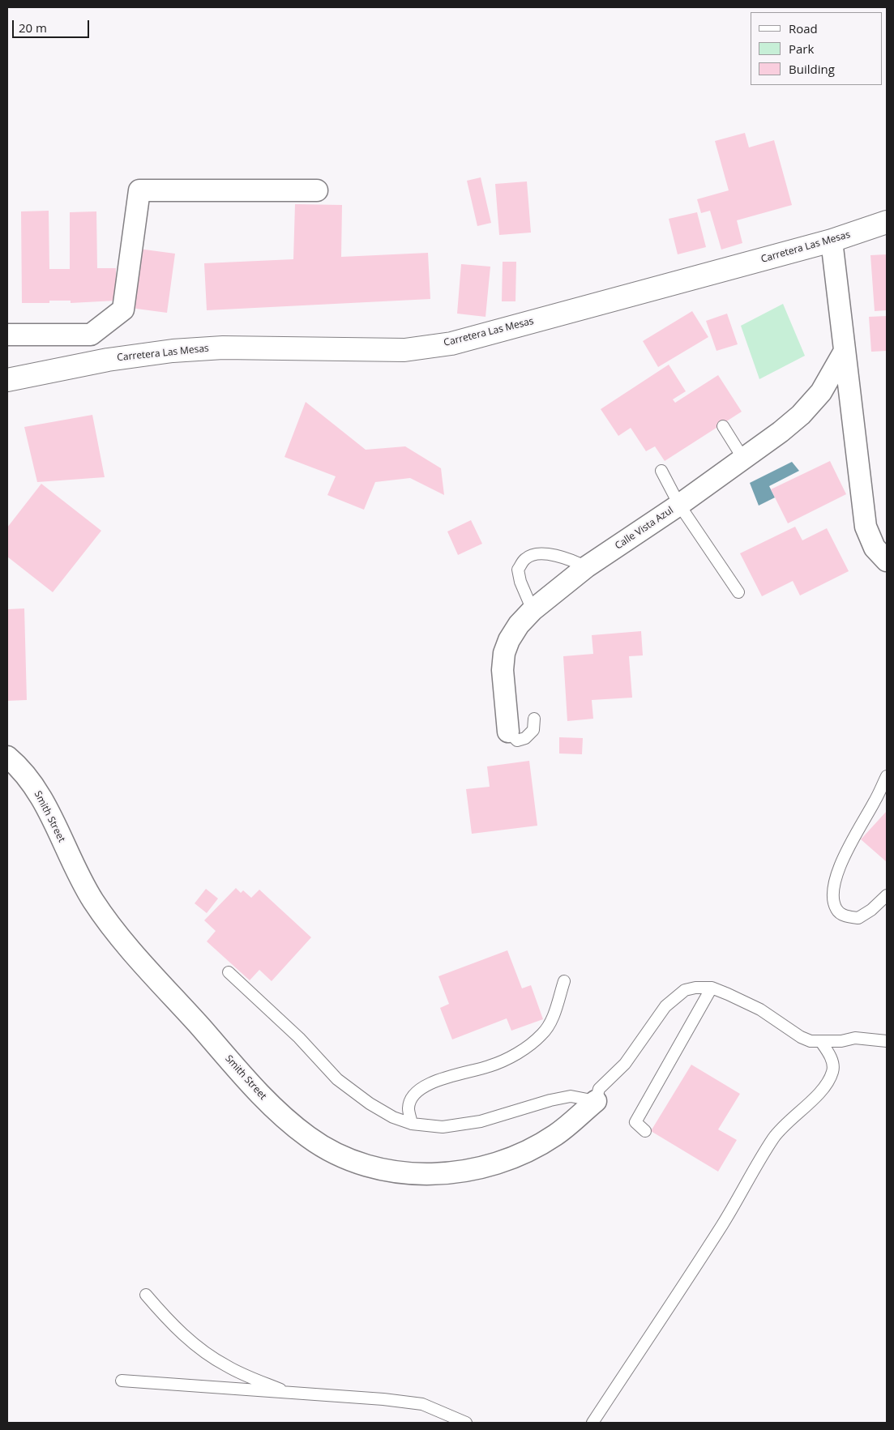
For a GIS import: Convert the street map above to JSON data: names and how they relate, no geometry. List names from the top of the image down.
{
  "streets": {
    "street": ["Carretera Las Mesas", "Calle Vista Azul", "Smith Street"]
  },
  "legend": ["Road", "Park", "Building"],
  "scale_bar": "20 m"
}
